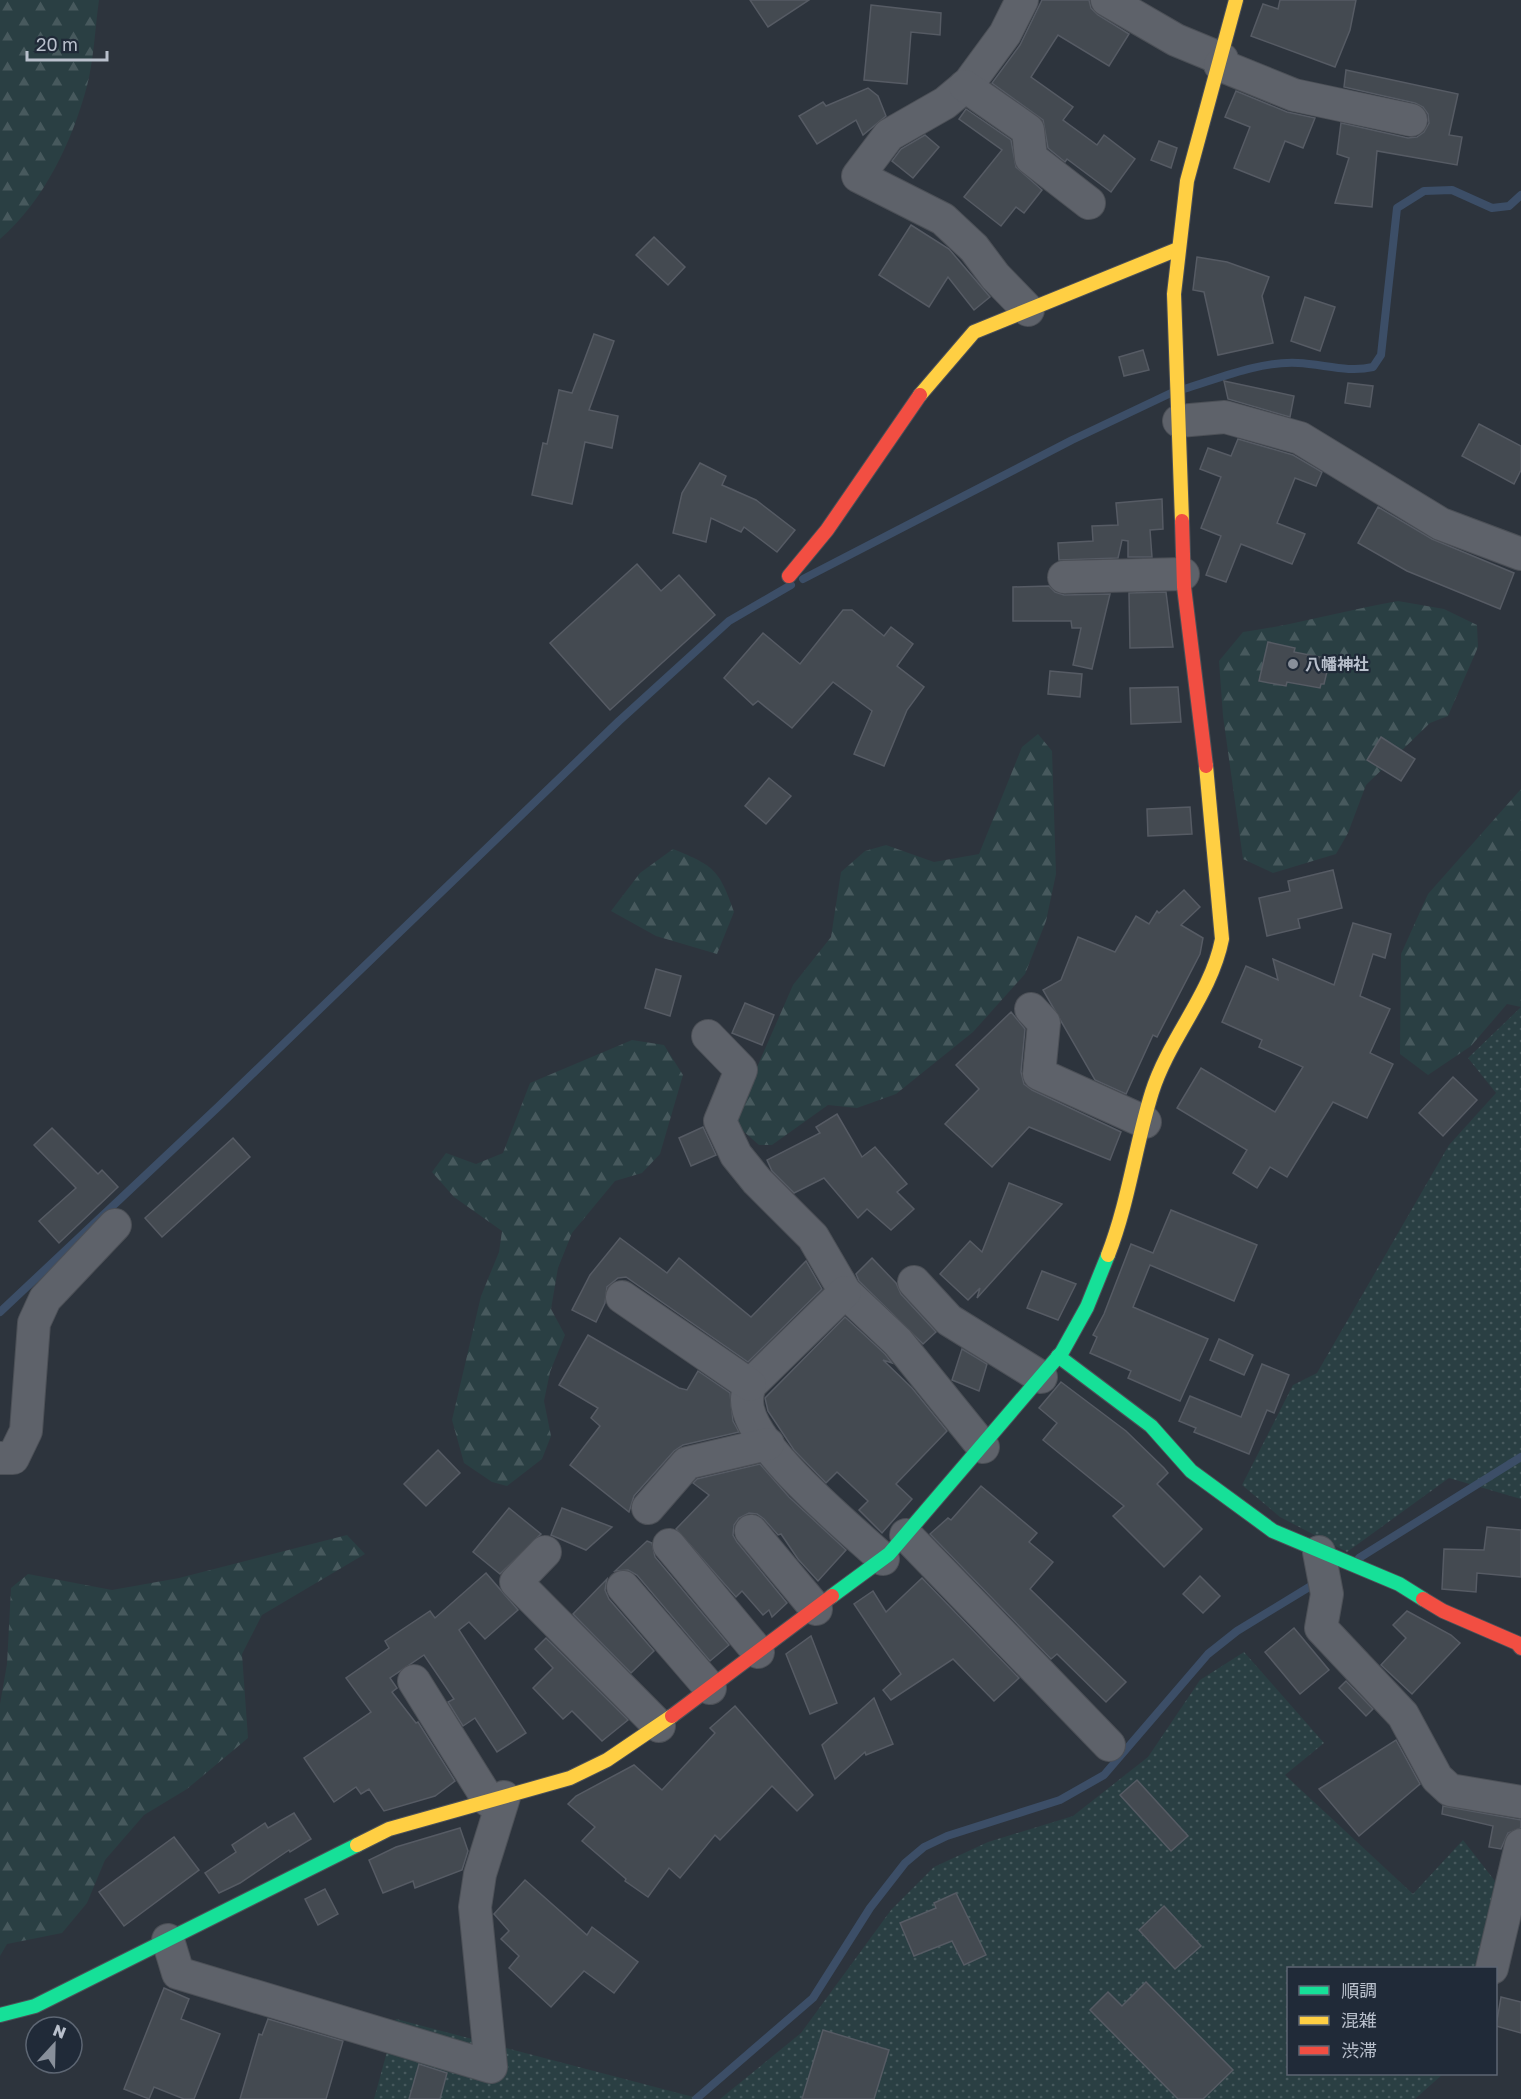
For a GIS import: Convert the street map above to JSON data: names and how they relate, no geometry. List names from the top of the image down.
{
  "places": ["八幡神社"],
  "legend": ["順調", "混雑", "渋滞"],
  "scale_bar": "20 m",
  "north": "top"
}
